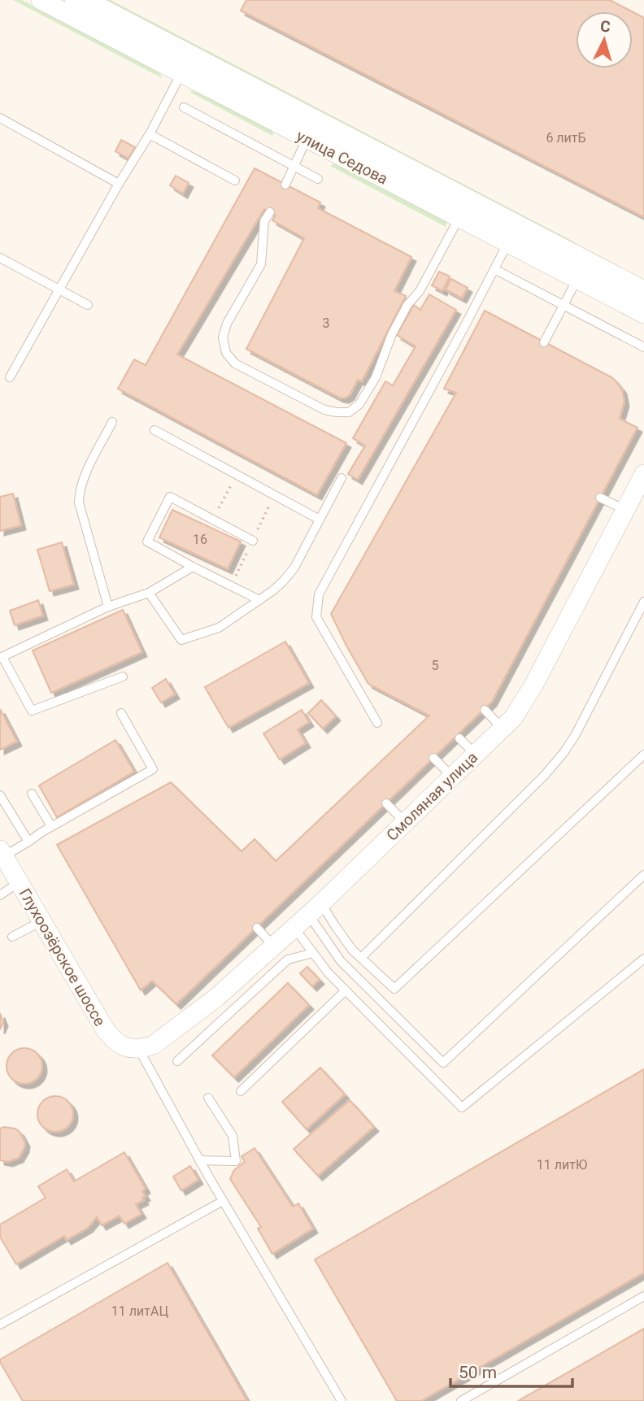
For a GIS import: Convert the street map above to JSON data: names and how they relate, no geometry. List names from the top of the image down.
{
  "streets": {
    "street": ["улица Седова", "Смоляная улица", "Глухоозёрское шоссе"]
  },
  "crossings": [
    ["Смоляная улица", "Глухоозёрское шоссе"]
  ],
  "house_numbers": [
    "6 литБ",
    "3",
    "16",
    "5",
    "11 литЮ",
    "11 литАЦ"
  ],
  "scale_bar": "50 m",
  "north": "top"
}
